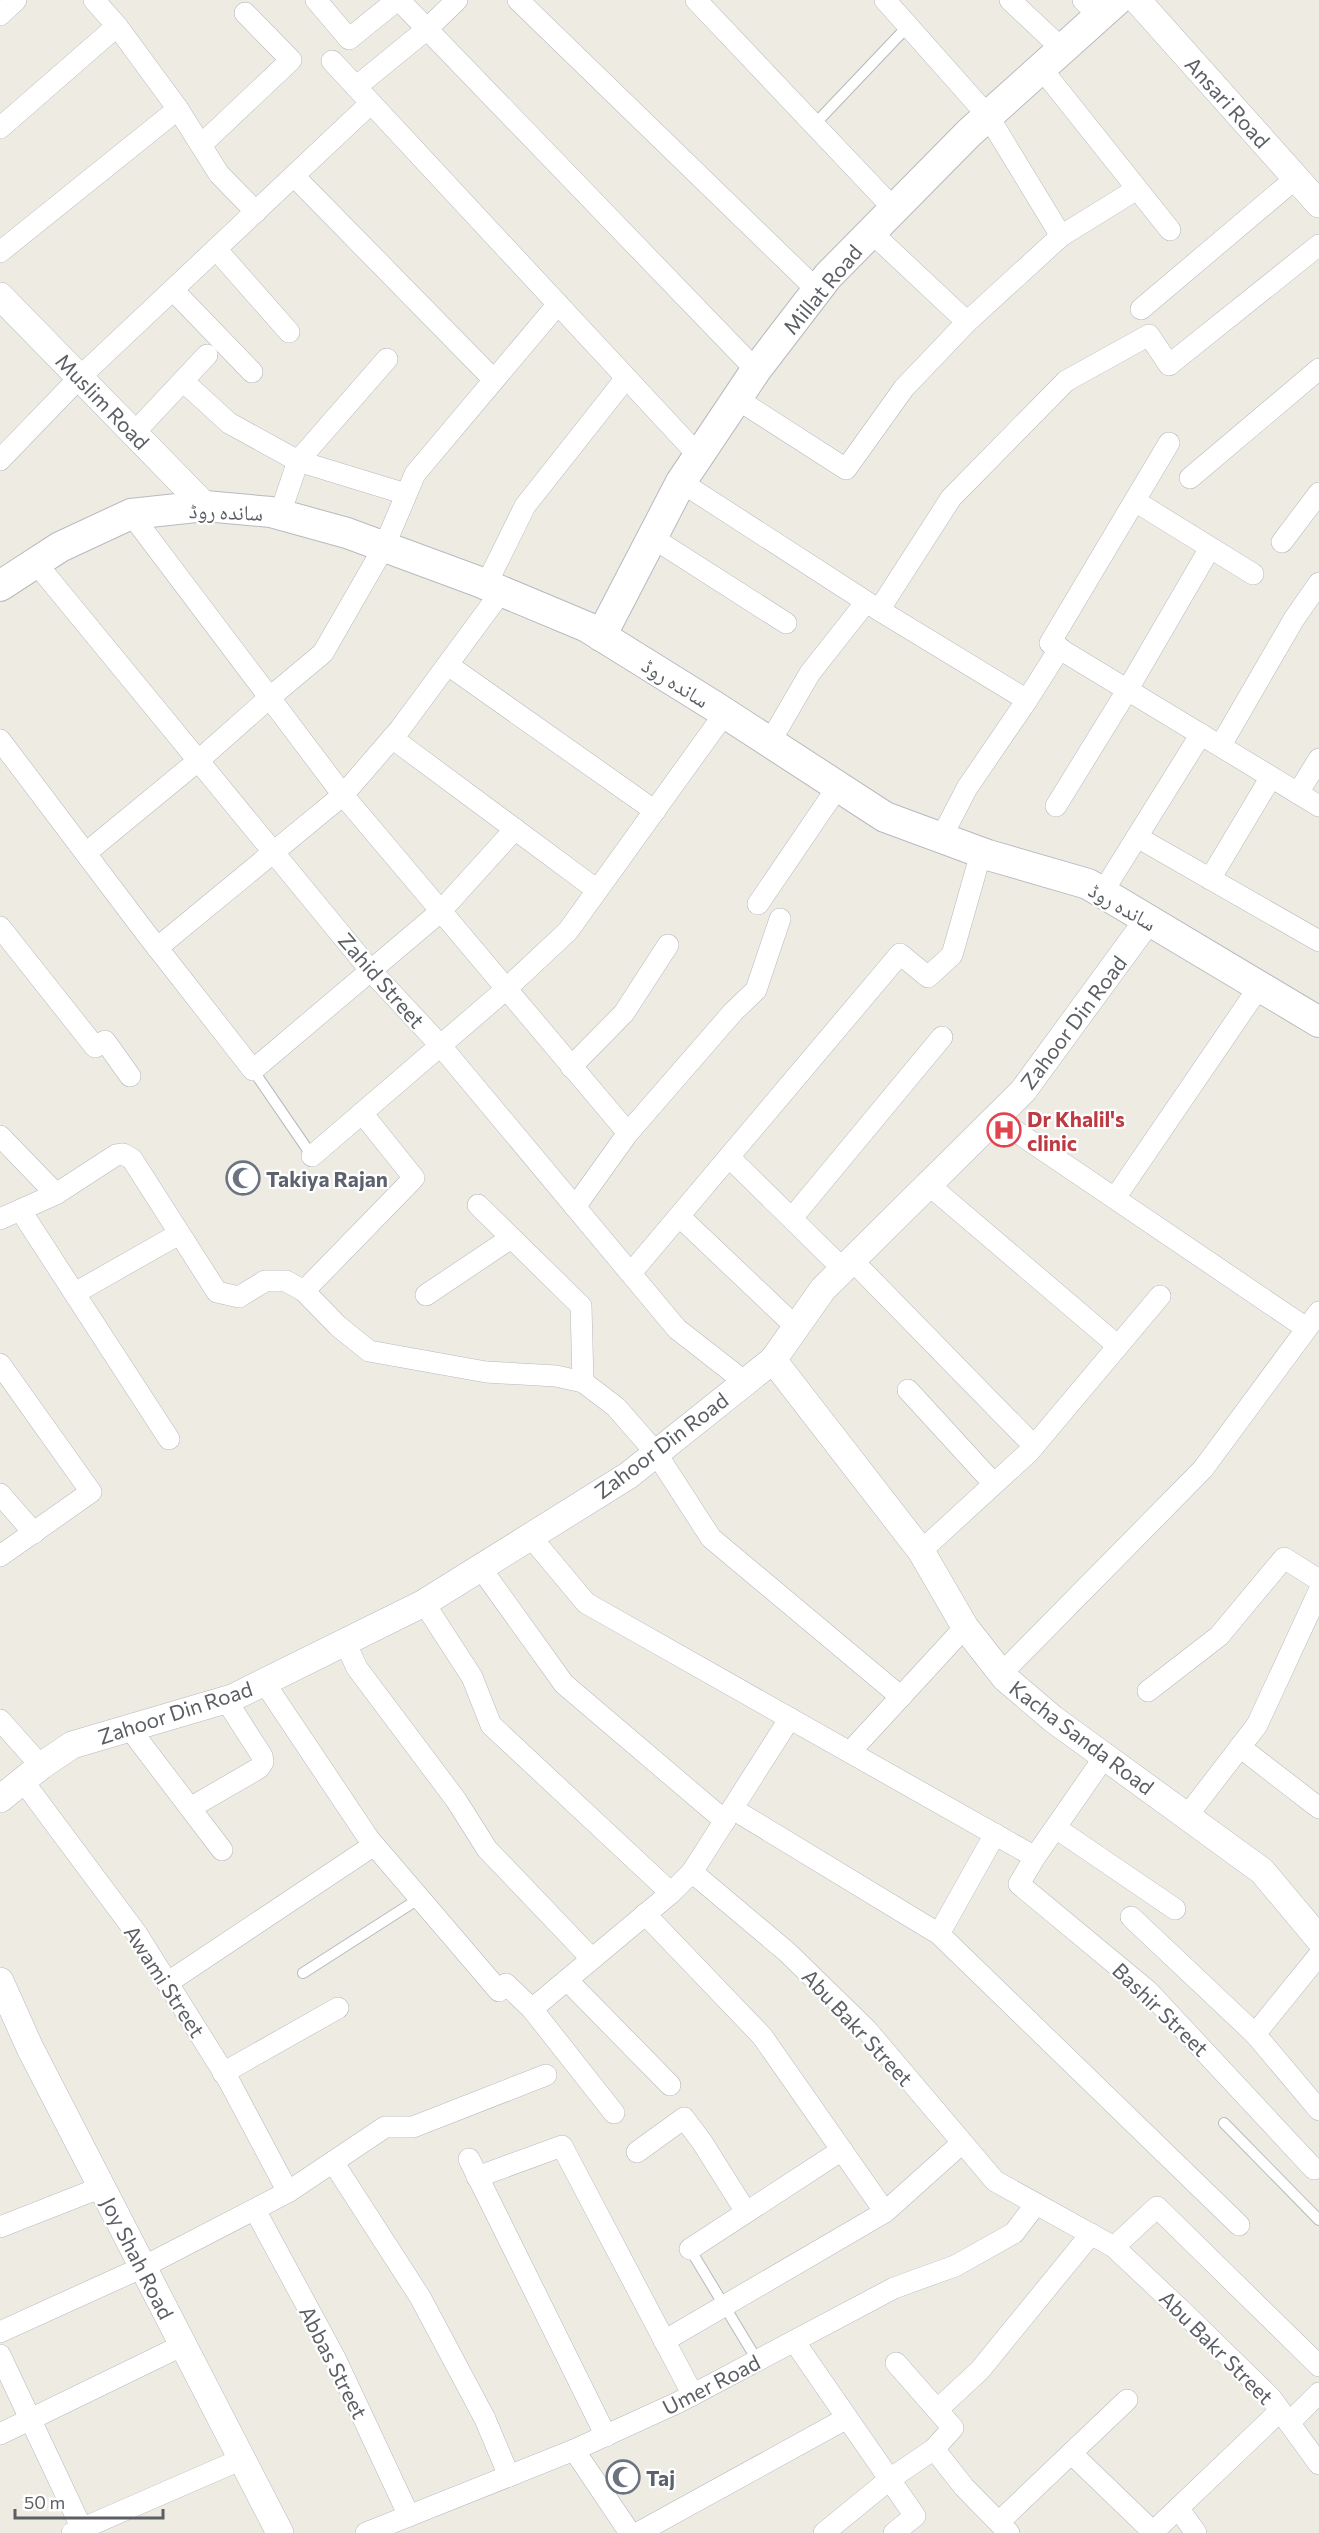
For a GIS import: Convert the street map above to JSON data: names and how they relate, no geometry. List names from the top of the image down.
{
  "streets": {
    "main road": ["Millat Road", "ساندہ روڈ"],
    "street": [
      "Ansari Road",
      "Muslim Road",
      "Zahid Street",
      "Zahoor Din Road",
      "Kacha Sanda Road",
      "Awami Street",
      "Bashir Street",
      "Abu Bakr Street",
      "Joy Shah Road",
      "Abbas Street",
      "Umer Road"
    ]
  },
  "crossings": [
    ["Millat Road", "ساندہ روڈ"],
    ["Muslim Road", "ساندہ روڈ"],
    ["ساندہ روڈ", "Zahid Street"],
    ["ساندہ روڈ", "Zahoor Din Road"],
    ["Zahid Street", "Zahoor Din Road"],
    ["Zahoor Din Road", "Kacha Sanda Road"],
    ["Zahoor Din Road", "Awami Street"],
    ["Abu Bakr Street", "Umer Road"],
    ["Abbas Street", "Umer Road"]
  ],
  "places": {
    "hospital": ["Dr Khalil's clinic"],
    "mosque": ["Takiya Rajan", "Taj"]
  },
  "scale_bar": "50 m"
}
